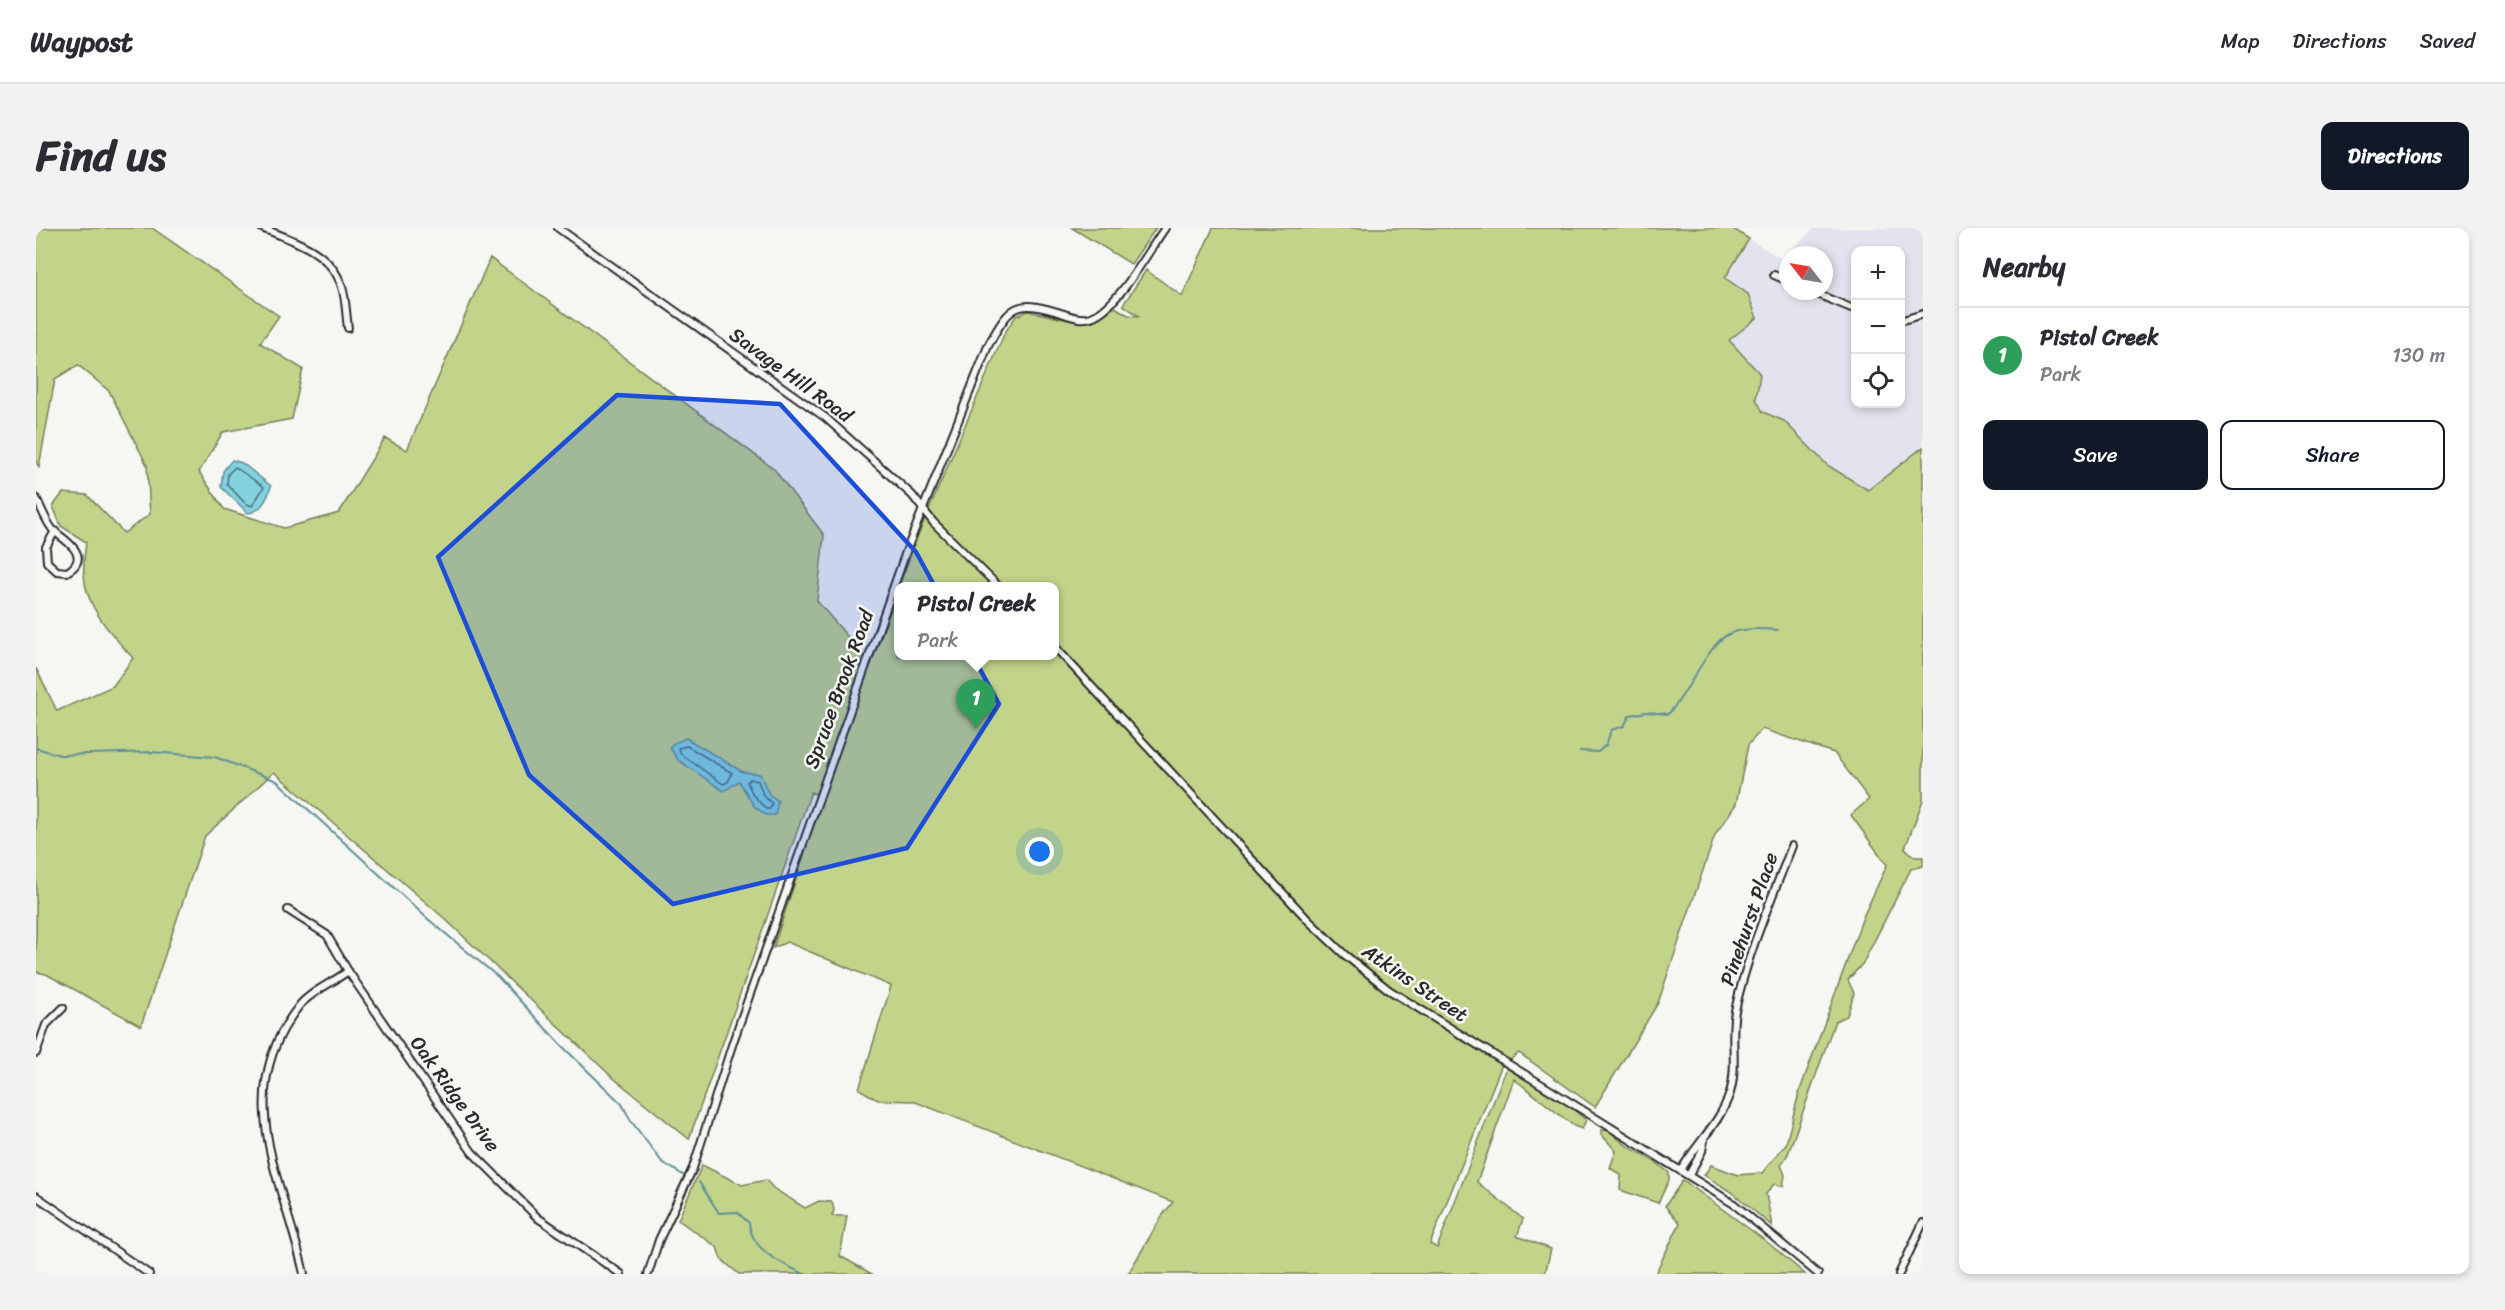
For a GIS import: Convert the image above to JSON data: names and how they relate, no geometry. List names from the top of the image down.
{
  "streets": {
    "street": [
      "Savage Hill Road",
      "Spruce Brook Road",
      "Pinehurst Place",
      "Atkins Street",
      "Oak Ridge Drive"
    ]
  },
  "crossings": [
    ["Savage Hill Road", "Spruce Brook Road"],
    ["Pinehurst Place", "Atkins Street"]
  ],
  "north": "top left",
  "page": {
    "header": "Waypost",
    "nav": ["Map", "Directions", "Saved"],
    "title": "Find us",
    "buttons": [
      "Directions",
      ["Save", "Share"]
    ],
    "heading": "Nearby",
    "map_buttons": ["+", "−"],
    "list": [
      {
        "mark": "1",
        "name": "Pistol Creek",
        "note": "Park",
        "value": "130 m"
      }
    ],
    "popup": ["Pistol Creek", "Park"],
    "pins": "1"
  }
}
